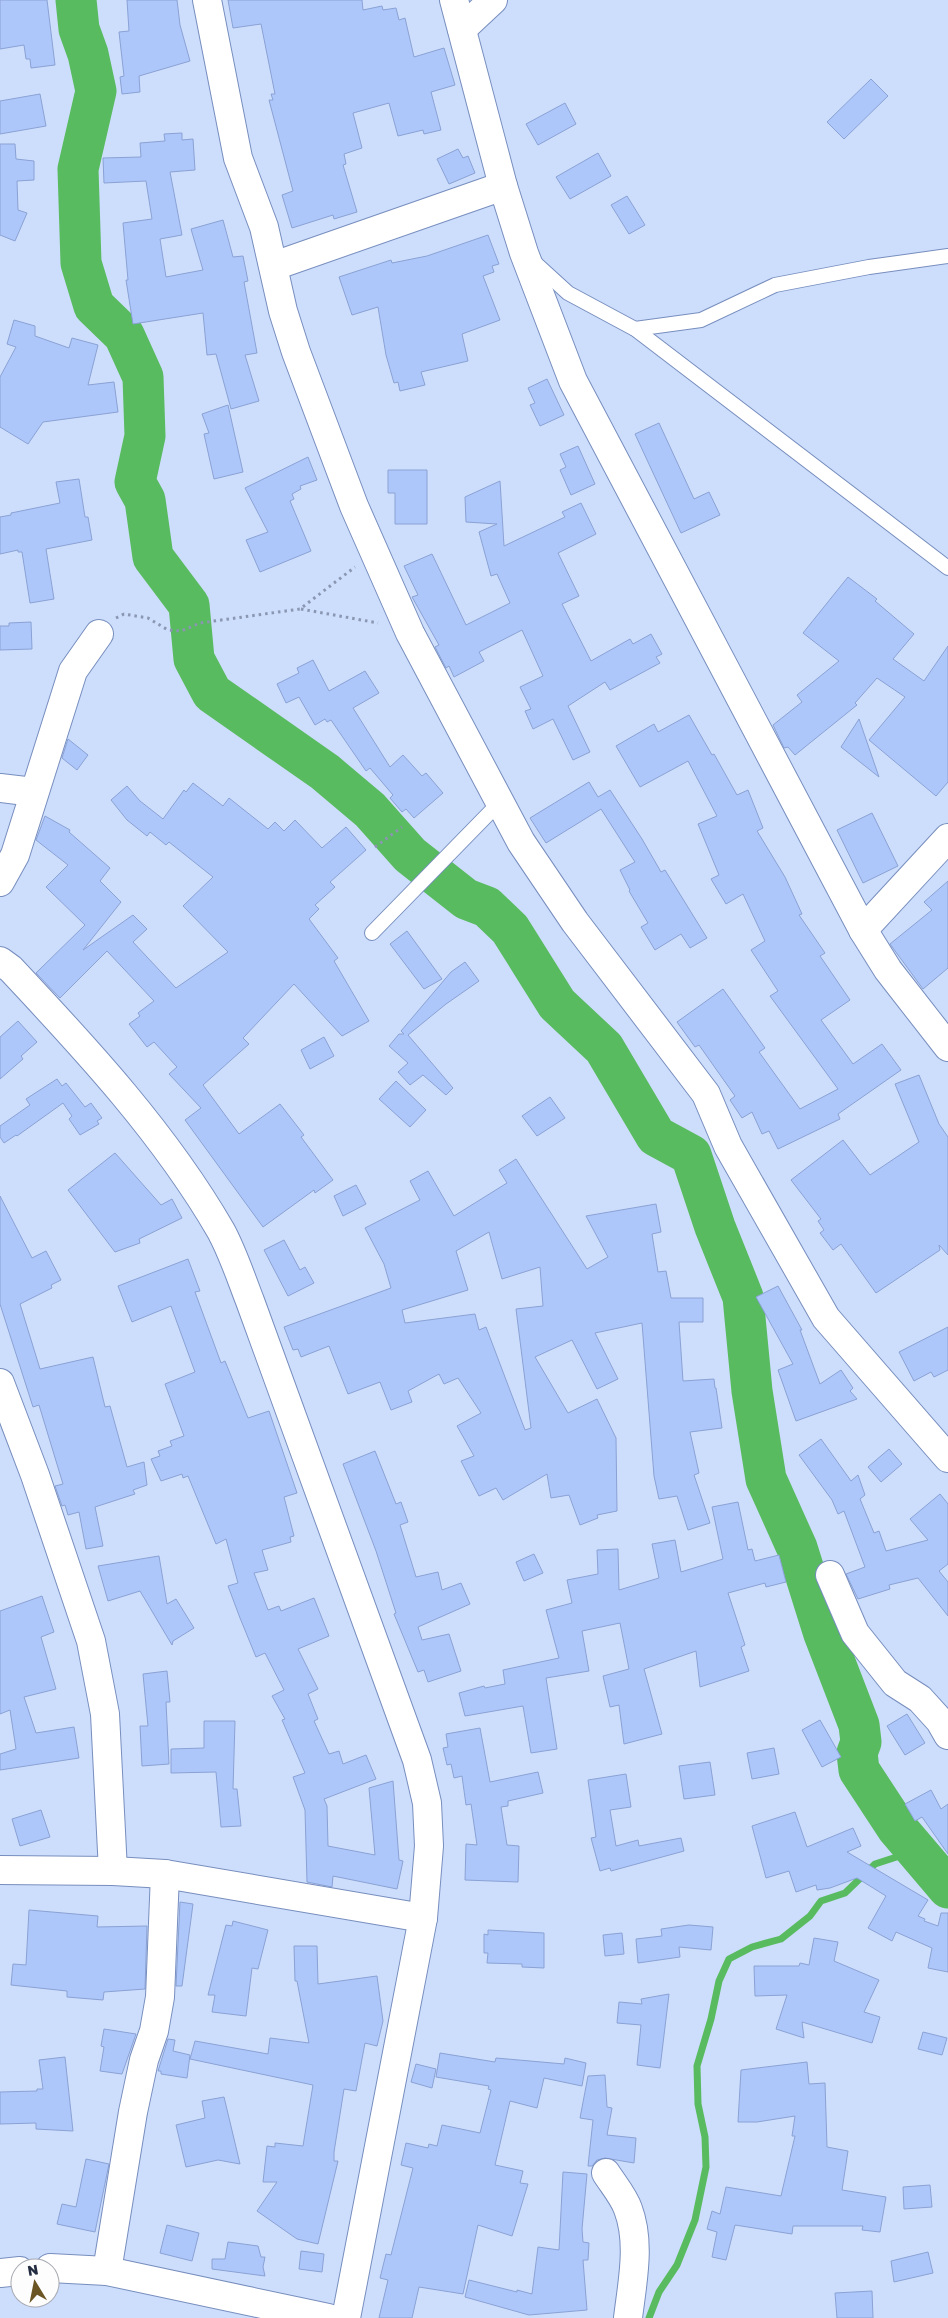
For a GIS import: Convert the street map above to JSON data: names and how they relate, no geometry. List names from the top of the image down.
{
  "north": "top"
}
